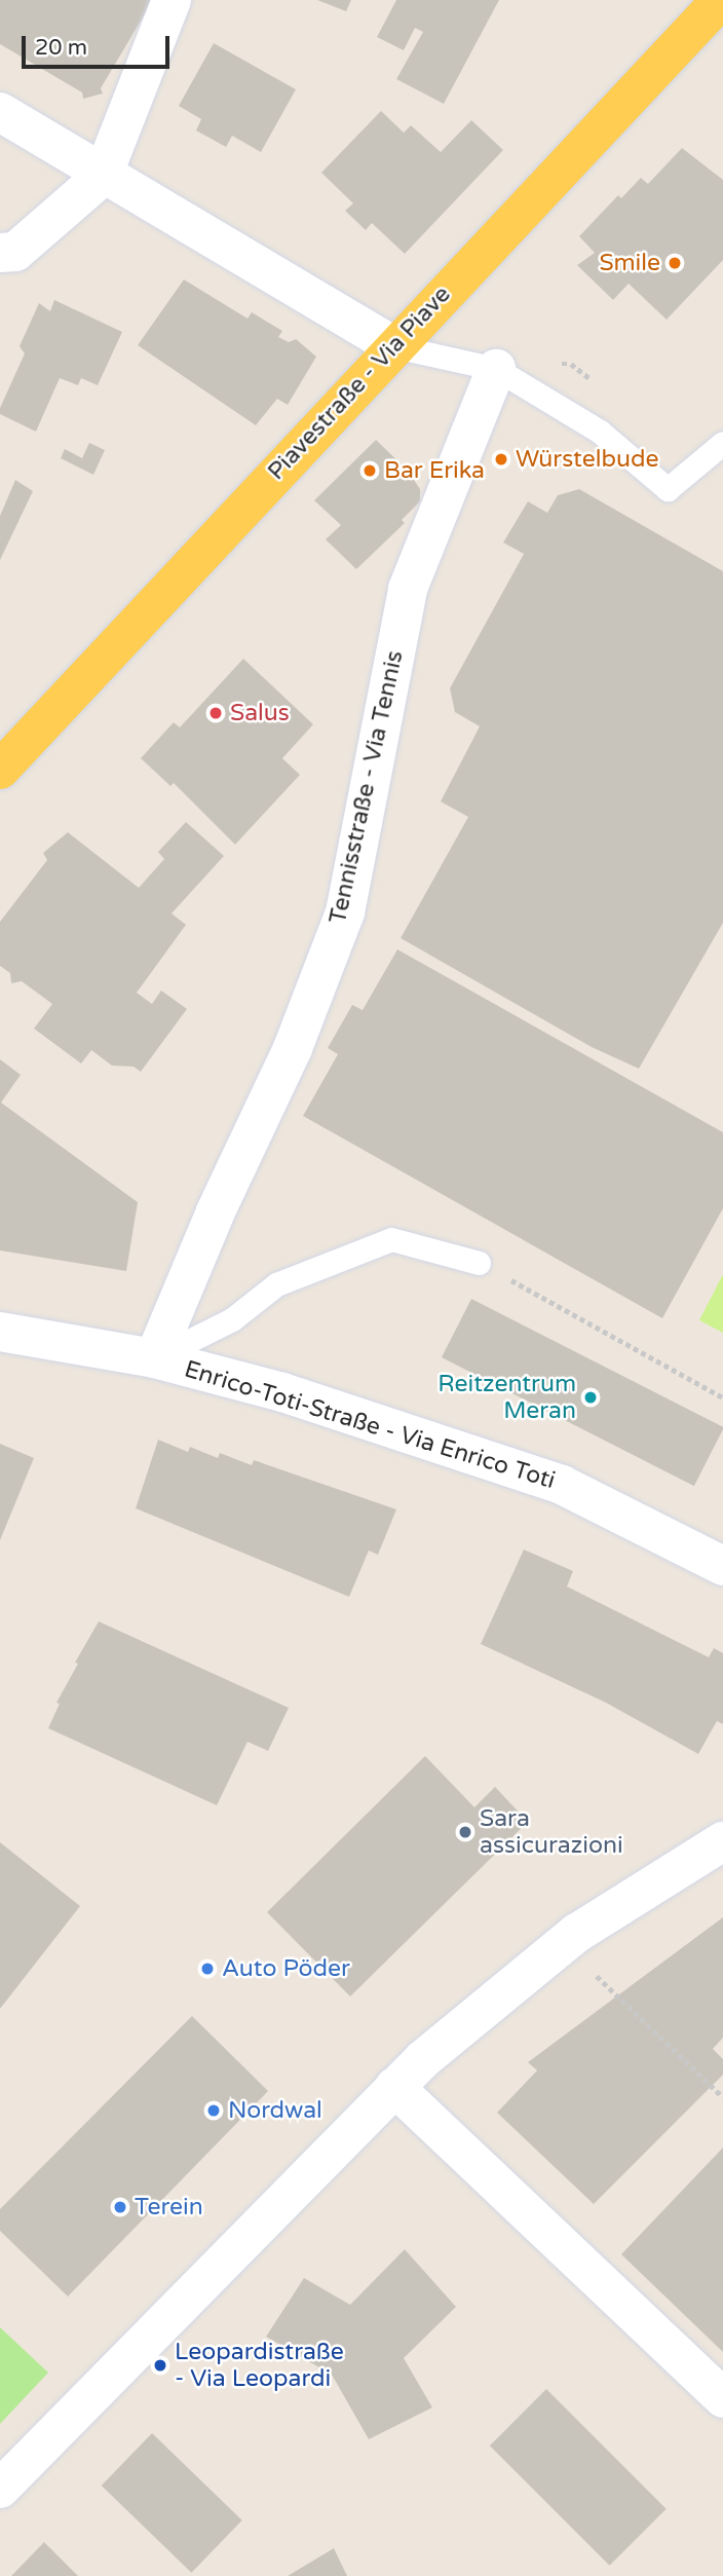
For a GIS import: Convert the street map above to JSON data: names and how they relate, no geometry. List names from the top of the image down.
{
  "streets": {
    "main road": ["Piavestraße - Via Piave"],
    "street": ["Tennisstraße - Via Tennis", "Enrico-Toti-Straße - Via Enrico Toti"]
  },
  "crossings": [
    ["Tennisstraße - Via Tennis", "Enrico-Toti-Straße - Via Enrico Toti"]
  ],
  "places": [
    "Smile",
    "Würstelbude",
    "Bar Erika",
    "Salus",
    "Reitzentrum Meran",
    "Sara assicurazioni",
    "Auto Pöder",
    "Nordwal",
    "Terein",
    "Leopardistraße - Via Leopardi"
  ],
  "scale_bar": "20 m"
}
